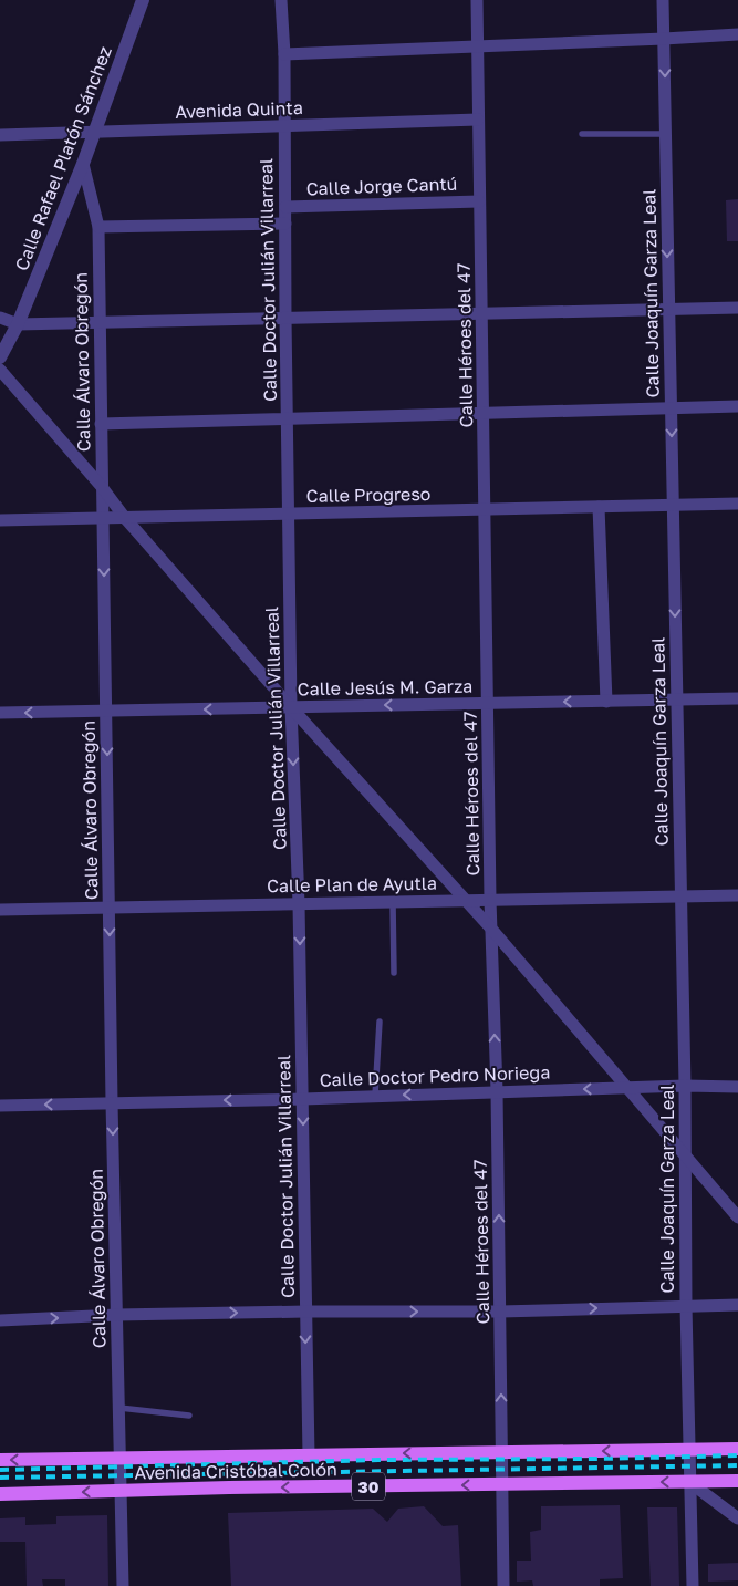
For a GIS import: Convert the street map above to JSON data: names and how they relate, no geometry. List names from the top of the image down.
{
  "streets": {
    "main road": ["Avenida Cristóbal Colón", "30"],
    "street": [
      "Avenida Quinta",
      "Calle Rafael Platón Sánchez",
      "Calle Jorge Cantú",
      "Calle Doctor Julián Villarreal",
      "Calle Joaquín Garza Leal",
      "Calle Héroes del 47",
      "Calle Álvaro Obregón",
      "Calle Progreso",
      "Calle Jesús M. Garza",
      "Calle Plan de Ayutla",
      "Calle Doctor Pedro Noriega"
    ]
  },
  "crossings": [
    ["Avenida Quinta", "Calle Rafael Platón Sánchez"],
    ["Avenida Quinta", "Calle Doctor Julián Villarreal"],
    ["Avenida Quinta", "Calle Héroes del 47"],
    ["Calle Rafael Platón Sánchez", "Calle Álvaro Obregón"],
    ["Calle Jorge Cantú", "Calle Doctor Julián Villarreal"],
    ["Calle Jorge Cantú", "Calle Héroes del 47"],
    ["Calle Doctor Julián Villarreal", "Calle Progreso"],
    ["Calle Doctor Julián Villarreal", "Calle Jesús M. Garza"],
    ["Calle Doctor Julián Villarreal", "Calle Plan de Ayutla"],
    ["Calle Doctor Julián Villarreal", "Calle Doctor Pedro Noriega"],
    ["Calle Doctor Julián Villarreal", "Avenida Cristóbal Colón"],
    ["Calle Joaquín Garza Leal", "Calle Progreso"],
    ["Calle Joaquín Garza Leal", "Calle Jesús M. Garza"],
    ["Calle Joaquín Garza Leal", "Calle Plan de Ayutla"],
    ["Calle Joaquín Garza Leal", "Calle Doctor Pedro Noriega"],
    ["Calle Joaquín Garza Leal", "Avenida Cristóbal Colón"],
    ["Calle Héroes del 47", "Calle Progreso"],
    ["Calle Héroes del 47", "Calle Jesús M. Garza"],
    ["Calle Héroes del 47", "Calle Plan de Ayutla"],
    ["Calle Héroes del 47", "Calle Doctor Pedro Noriega"],
    ["Calle Héroes del 47", "Avenida Cristóbal Colón"],
    ["Calle Álvaro Obregón", "Calle Progreso"],
    ["Calle Álvaro Obregón", "Calle Jesús M. Garza"],
    ["Calle Álvaro Obregón", "Calle Plan de Ayutla"],
    ["Calle Álvaro Obregón", "Calle Doctor Pedro Noriega"],
    ["Calle Álvaro Obregón", "Avenida Cristóbal Colón"]
  ],
  "one_way": [
    "Calle Doctor Julián Villarreal",
    "Calle Álvaro Obregón",
    "Calle Jesús M. Garza",
    "Calle Doctor Pedro Noriega",
    "Avenida Cristóbal Colón"
  ]
}
